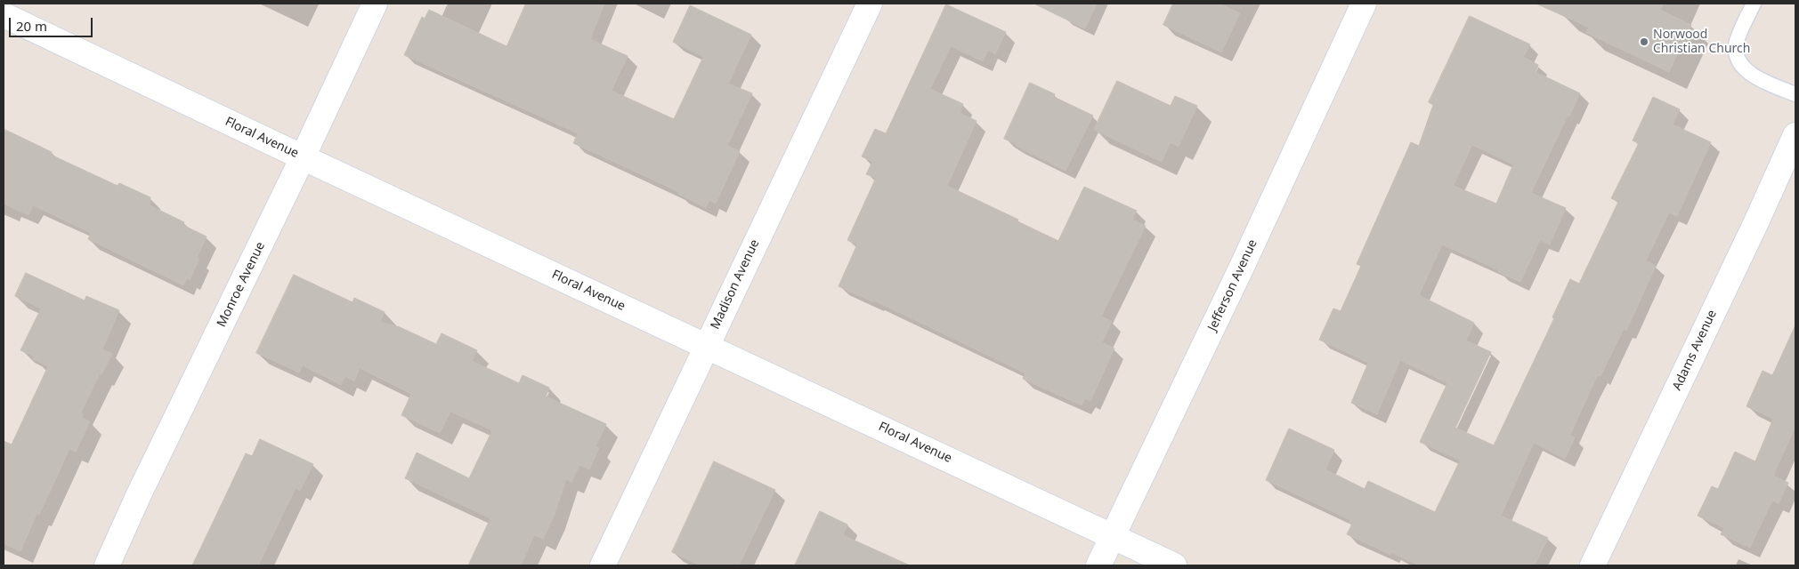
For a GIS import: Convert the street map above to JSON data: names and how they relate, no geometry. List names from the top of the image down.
{
  "streets": {
    "street": [
      "Floral Avenue",
      "Monroe Avenue",
      "Madison Avenue",
      "Jefferson Avenue",
      "Adams Avenue"
    ]
  },
  "crossings": [
    ["Floral Avenue", "Monroe Avenue"],
    ["Floral Avenue", "Madison Avenue"],
    ["Floral Avenue", "Jefferson Avenue"]
  ],
  "places": ["Norwood Christian Church"],
  "scale_bar": "20 m"
}
